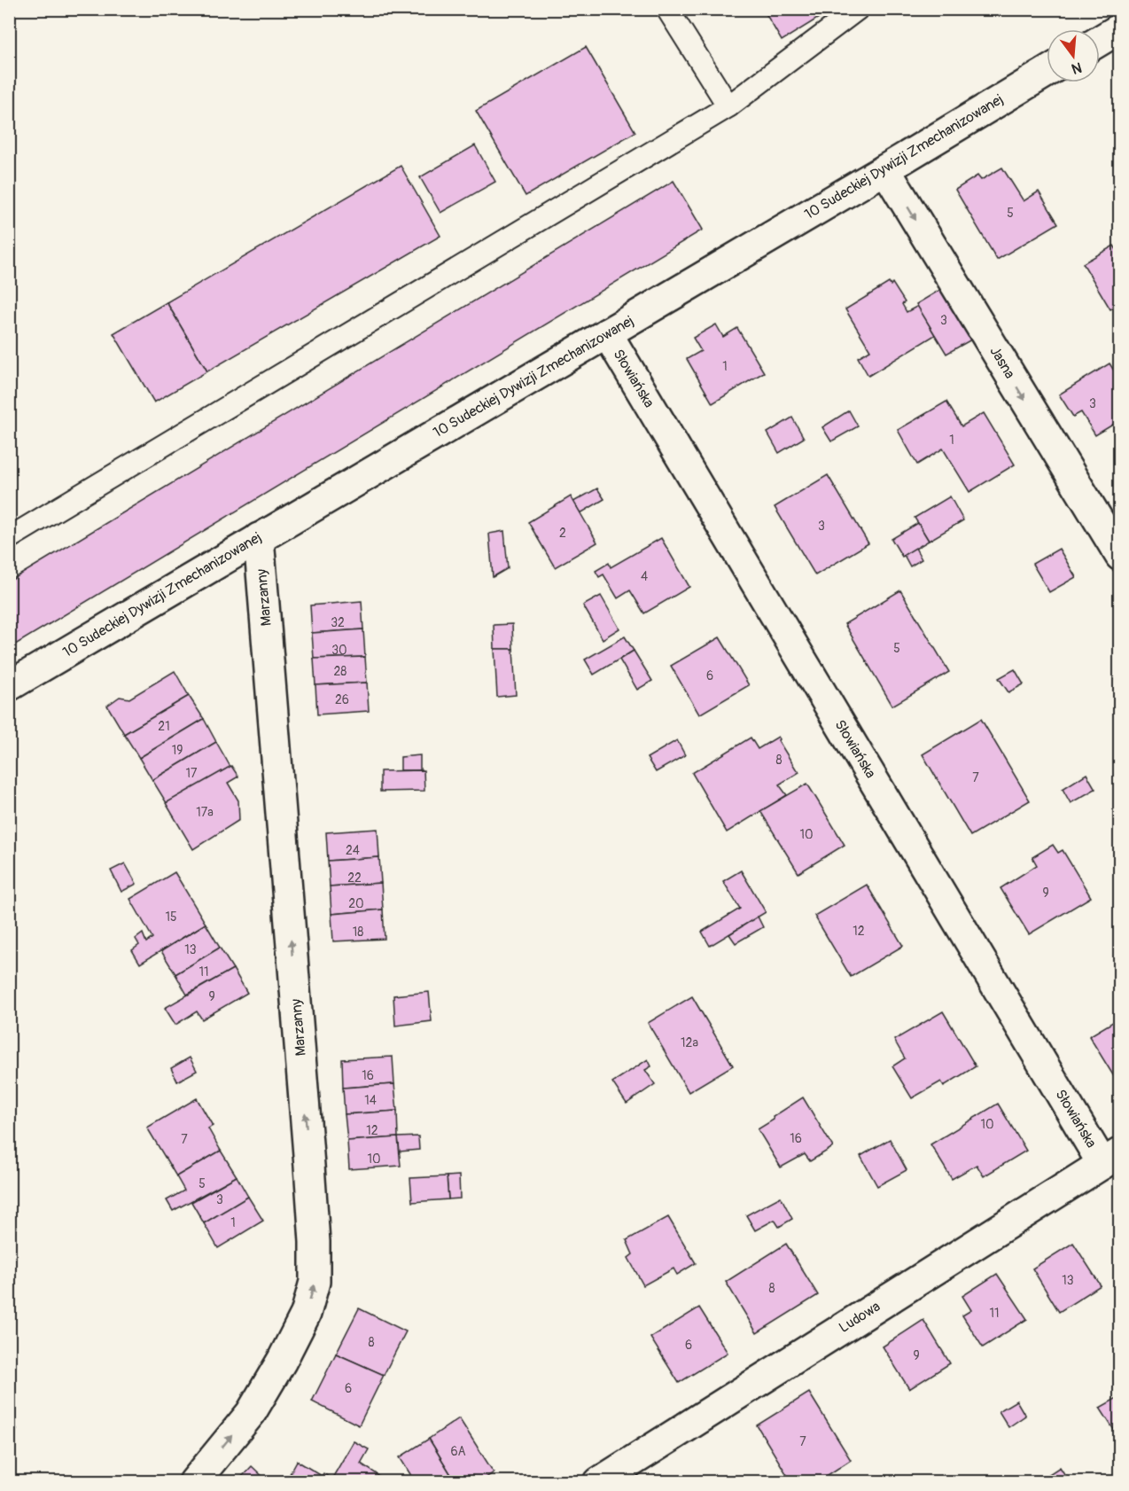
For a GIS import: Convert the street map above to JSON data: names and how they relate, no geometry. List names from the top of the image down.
{
  "streets": {
    "street": [
      "10 Sudeckiej Dywizji Zmechanizowanej",
      "Jasna",
      "Słowiańska",
      "Marzanny",
      "Ludowa"
    ]
  },
  "crossings": [
    ["10 Sudeckiej Dywizji Zmechanizowanej", "Jasna"],
    ["10 Sudeckiej Dywizji Zmechanizowanej", "Słowiańska"],
    ["10 Sudeckiej Dywizji Zmechanizowanej", "Marzanny"],
    ["Słowiańska", "Ludowa"]
  ],
  "one_way": ["Jasna", "Marzanny"],
  "house_numbers": [
    "5",
    "3",
    "1",
    "3",
    "1",
    "3",
    "2",
    "4",
    "32",
    "5",
    "30",
    "28",
    "6",
    "26",
    "21",
    "19",
    "8",
    "17",
    "7",
    "17a",
    "10",
    "24",
    "22",
    "9",
    "20",
    "15",
    "12",
    "18",
    "13",
    "11",
    "9",
    "12a",
    "16",
    "14",
    "10",
    "12",
    "16",
    "7",
    "10",
    "5",
    "3",
    "1",
    "13",
    "8",
    "11",
    "8",
    "6",
    "9",
    "6",
    "7",
    "6A"
  ],
  "north": "bottom"
}
